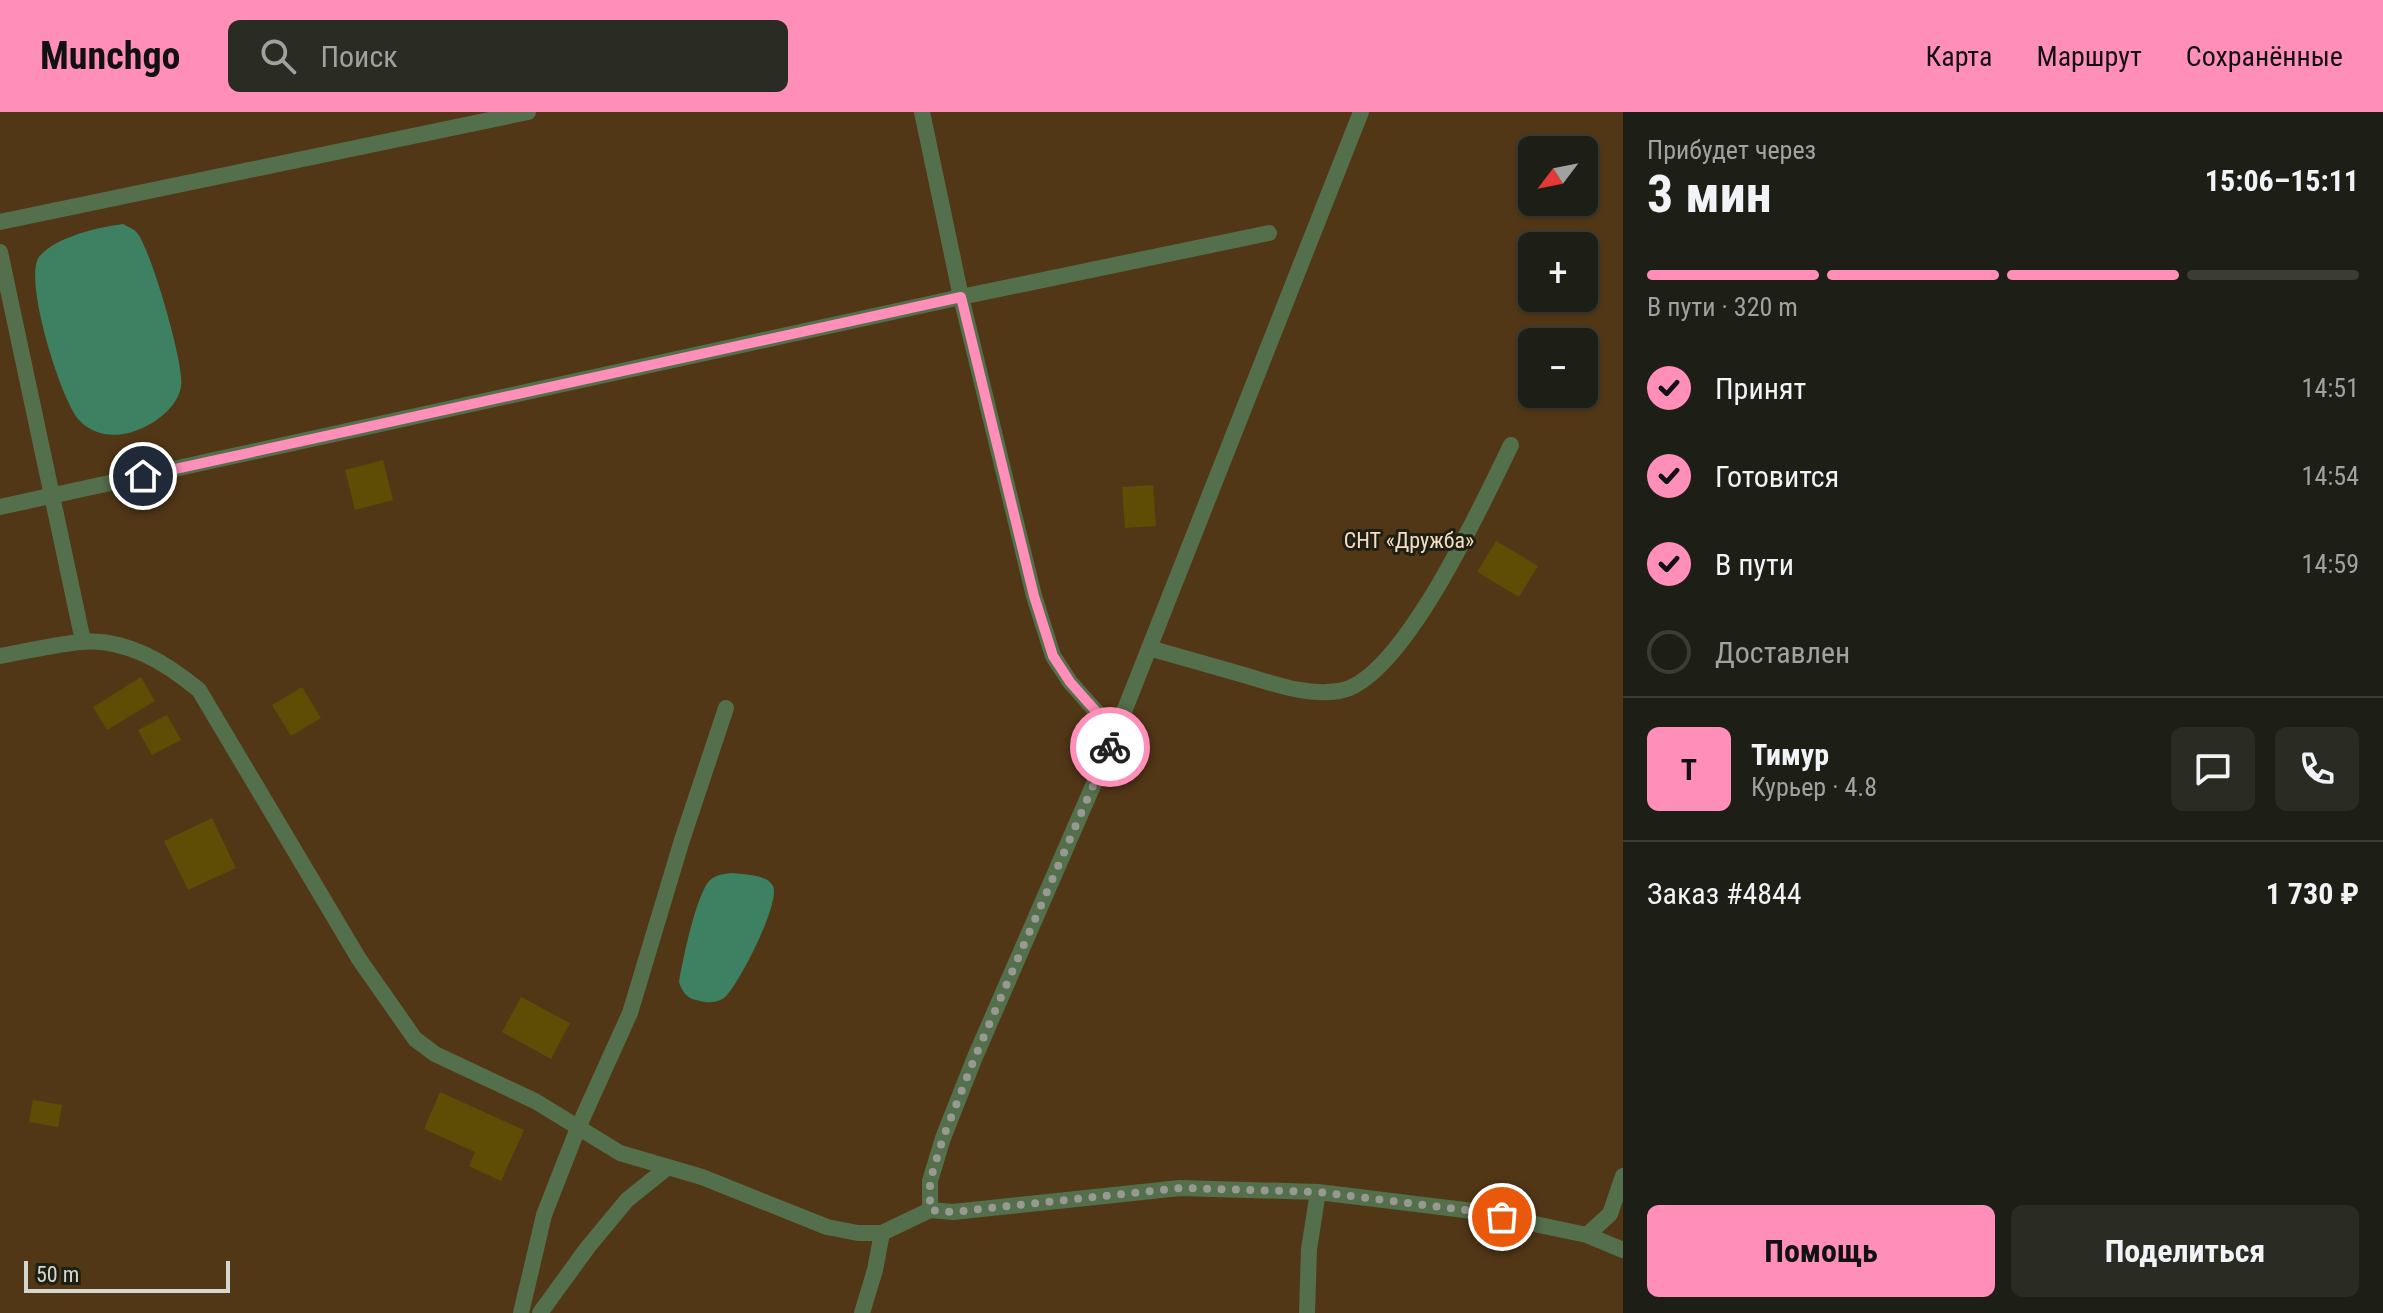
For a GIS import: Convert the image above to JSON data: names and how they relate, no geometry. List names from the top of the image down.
{
  "parks": ["СНТ «Дружба»"],
  "scale_bar": "50 m",
  "north": "bottom left",
  "page": {
    "header": "Munchgo",
    "search": "Поиск",
    "nav": ["Карта", "Маршрут", "Сохранённые"],
    "heading": ["3 мин", "Прибудет через", "15:06–15:11"],
    "panel": [
      "Тимур",
      "Курьер · 4.8",
      "Заказ #4844",
      "1 730 ₽"
    ],
    "map_buttons": ["+", "−"],
    "bar": "В пути · 320 m",
    "list": [
      ["Принят", "14:51"],
      ["Готовится", "14:54"],
      ["В пути", "14:59"],
      "Доставлен"
    ],
    "round": "Т",
    "buttons": ["Помощь", "Поделиться"],
    "scale": "50 m"
  }
}
